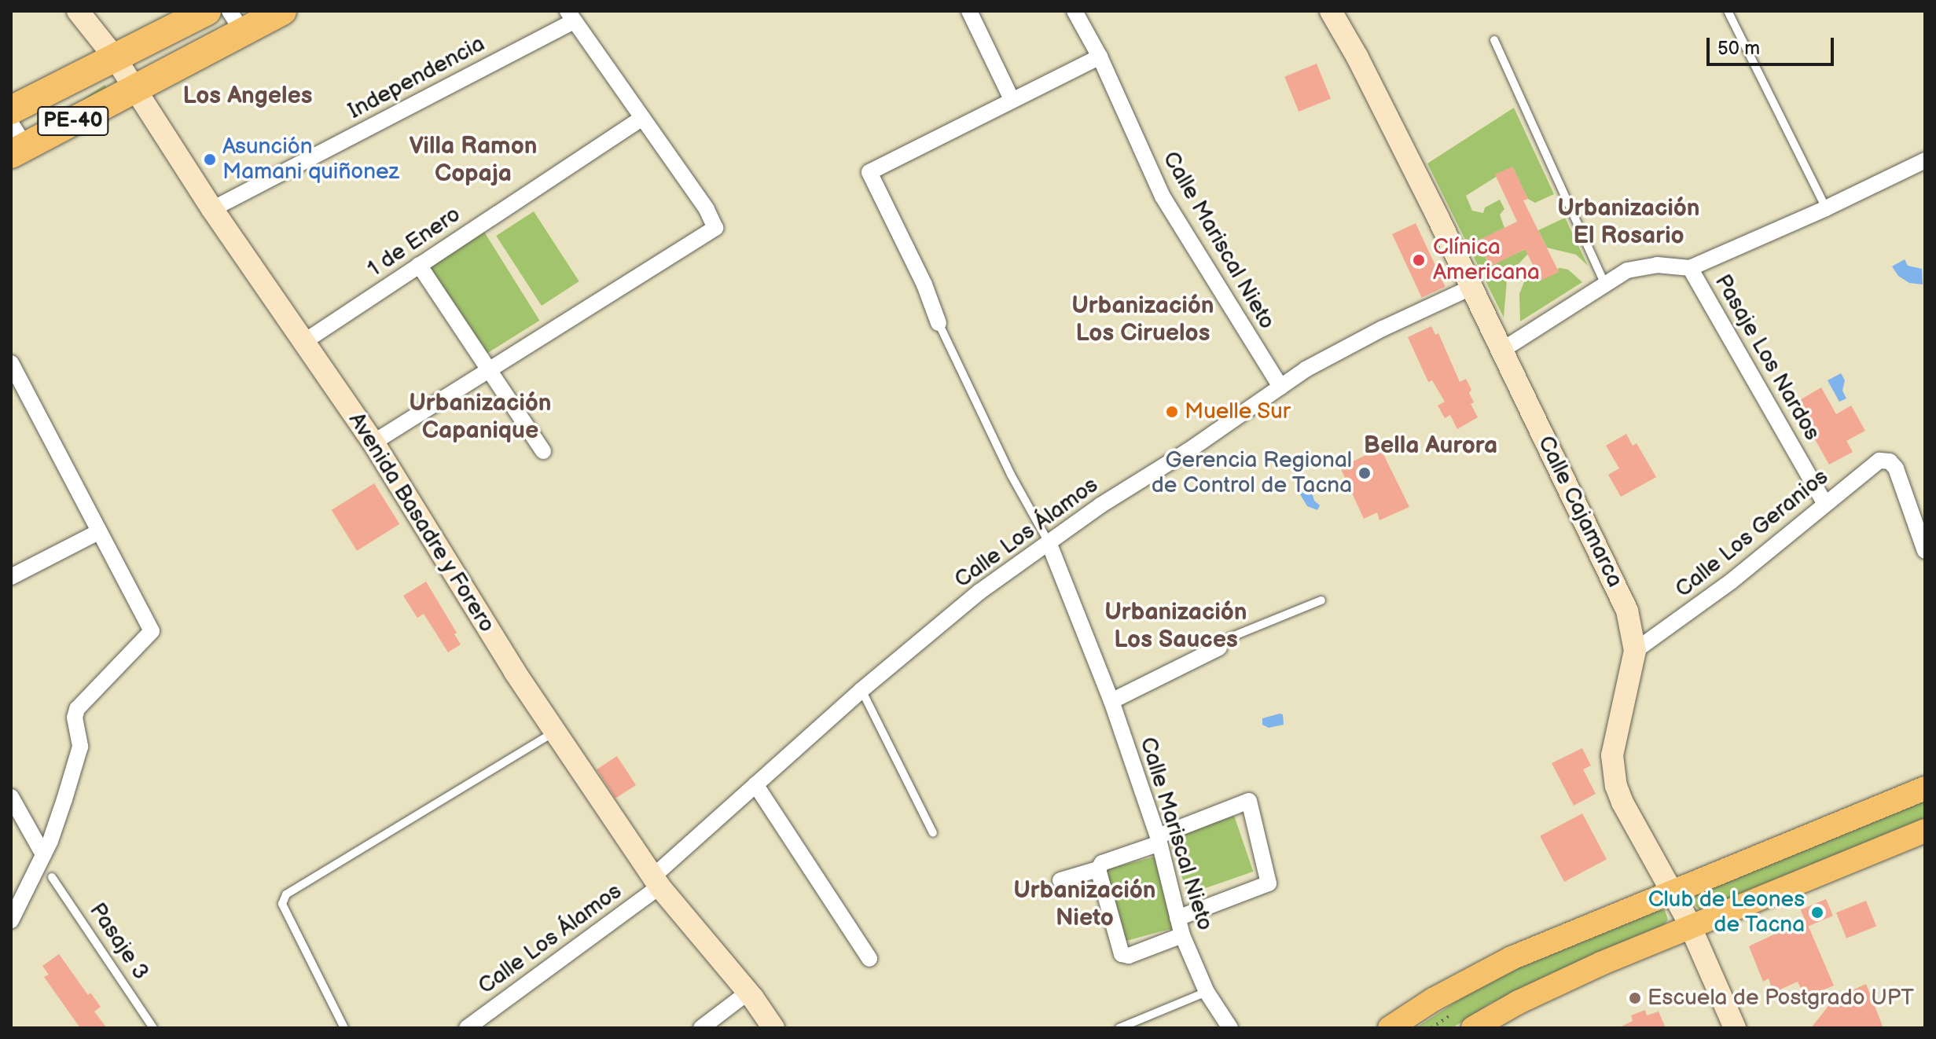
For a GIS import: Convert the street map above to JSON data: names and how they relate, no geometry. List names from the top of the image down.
{
  "streets": {
    "highway": ["PE-40"],
    "street": [
      "Independencia",
      "Calle Mariscal Nieto",
      "1 de Enero",
      "Pasaje Los Nardos",
      "Calle Cajamarca",
      "Avenida Basadre y Forero",
      "Calle Los Álamos",
      "Calle Los Geranios"
    ],
    "lane": ["Pasaje 3"]
  },
  "crossings": [
    ["Independencia", "Avenida Basadre y Forero"],
    ["PE-40", "Avenida Basadre y Forero"],
    ["Calle Mariscal Nieto", "Calle Los Álamos"],
    ["1 de Enero", "Avenida Basadre y Forero"],
    ["Pasaje Los Nardos", "Calle Los Geranios"],
    ["Calle Cajamarca", "Calle Los Álamos"],
    ["Calle Cajamarca", "Calle Los Geranios"],
    ["Avenida Basadre y Forero", "Calle Los Álamos"]
  ],
  "districts": [
    "Los Angeles",
    "Villa Ramon Copaja",
    "Urbanización El Rosario",
    "Urbanización Los Ciruelos",
    "Urbanización Capanique",
    "Bella Aurora",
    "Urbanización Los Sauces",
    "Urbanización Nieto"
  ],
  "places": [
    "Asunción Mamani quiñonez",
    "Clínica Americana",
    "Muelle Sur",
    "Gerencia Regional de Control de Tacna",
    "Club de Leones de Tacna",
    "Escuela de Postgrado UPT"
  ],
  "scale_bar": "50 m"
}
